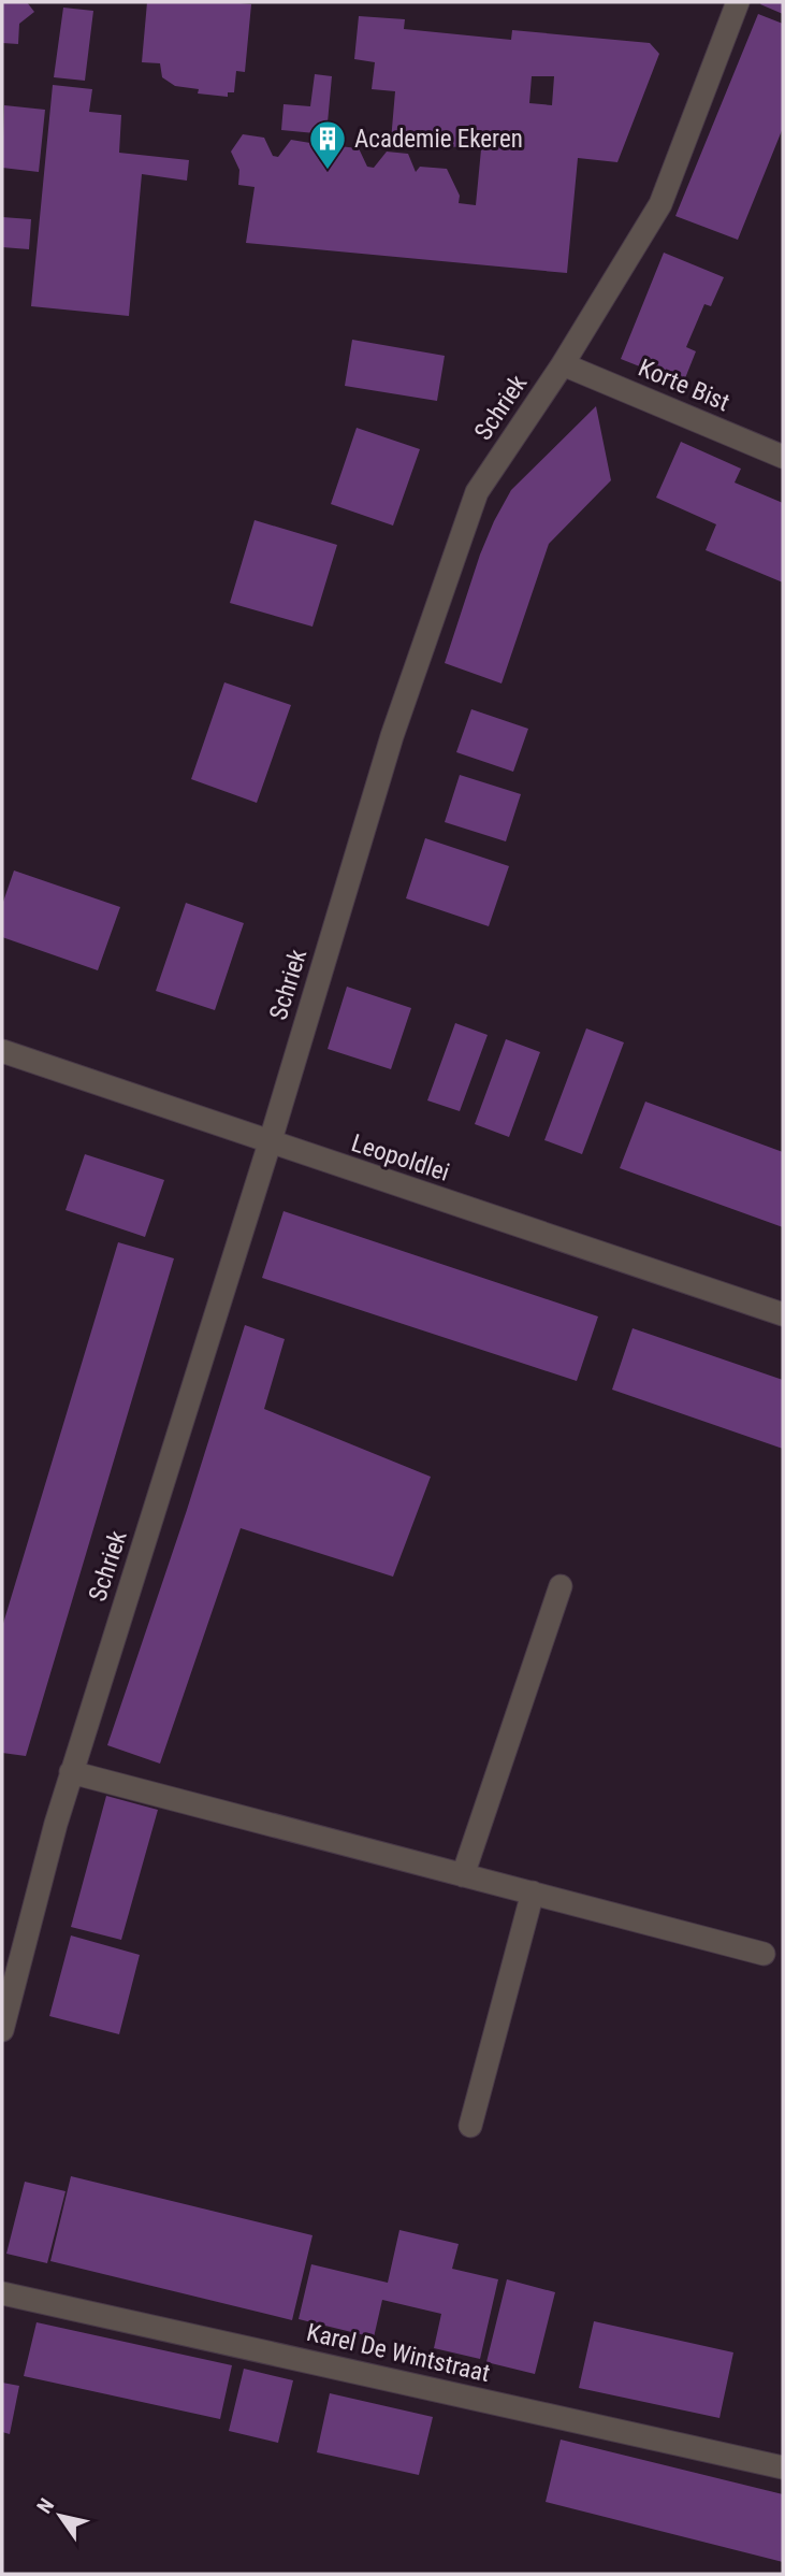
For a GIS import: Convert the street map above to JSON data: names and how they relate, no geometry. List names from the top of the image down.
{
  "streets": {
    "street": [
      "Korte Bist",
      "Schriek",
      "Leopoldlei",
      "Karel De Wintstraat"
    ]
  },
  "crossings": [
    ["Korte Bist", "Schriek"],
    ["Schriek", "Leopoldlei"]
  ],
  "places": {
    "building": ["Academie Ekeren"]
  },
  "north": "top left"
}
